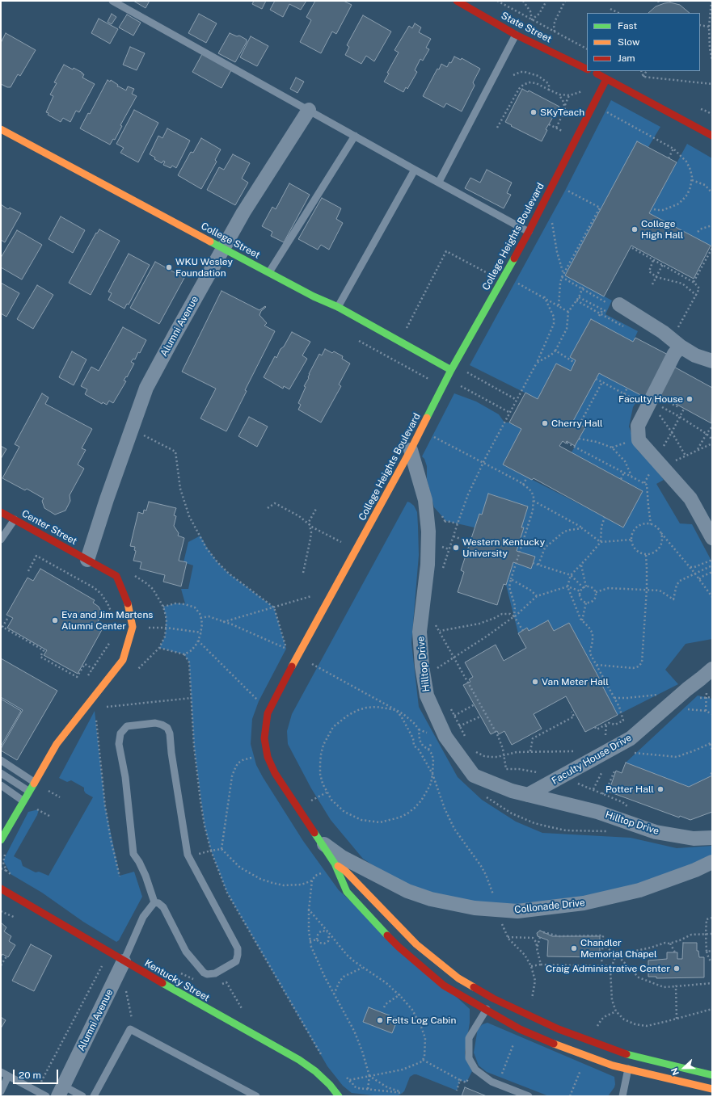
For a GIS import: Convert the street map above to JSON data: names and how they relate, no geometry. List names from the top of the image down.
{
  "streets": {
    "street": [
      "State Street",
      "College Heights Boulevard",
      "College Street",
      "Alumni Avenue",
      "Center Street",
      "Hilltop Drive",
      "Faculty House Drive",
      "Collonade Drive",
      "Kentucky Street"
    ]
  },
  "crossings": [
    ["State Street", "College Heights Boulevard"],
    ["College Heights Boulevard", "College Street"],
    ["College Heights Boulevard", "Hilltop Drive"],
    ["College Heights Boulevard", "Collonade Drive"],
    ["College Street", "Alumni Avenue"],
    ["Alumni Avenue", "Center Street"],
    ["Alumni Avenue", "Kentucky Street"],
    ["Hilltop Drive", "Faculty House Drive"]
  ],
  "places": [
    "SKyTeach",
    "College High Hall",
    "WKU Wesley Foundation",
    "Faculty House",
    "Cherry Hall",
    "Western Kentucky University",
    "Eva and Jim Martens Alumni Center",
    "Van Meter Hall",
    "Potter Hall",
    "Chandler Memorial Chapel",
    "Craig Administrative Center",
    "Felts Log Cabin"
  ],
  "legend": ["Fast", "Slow", "Jam"],
  "scale_bar": "20 m",
  "north": "left"
}
